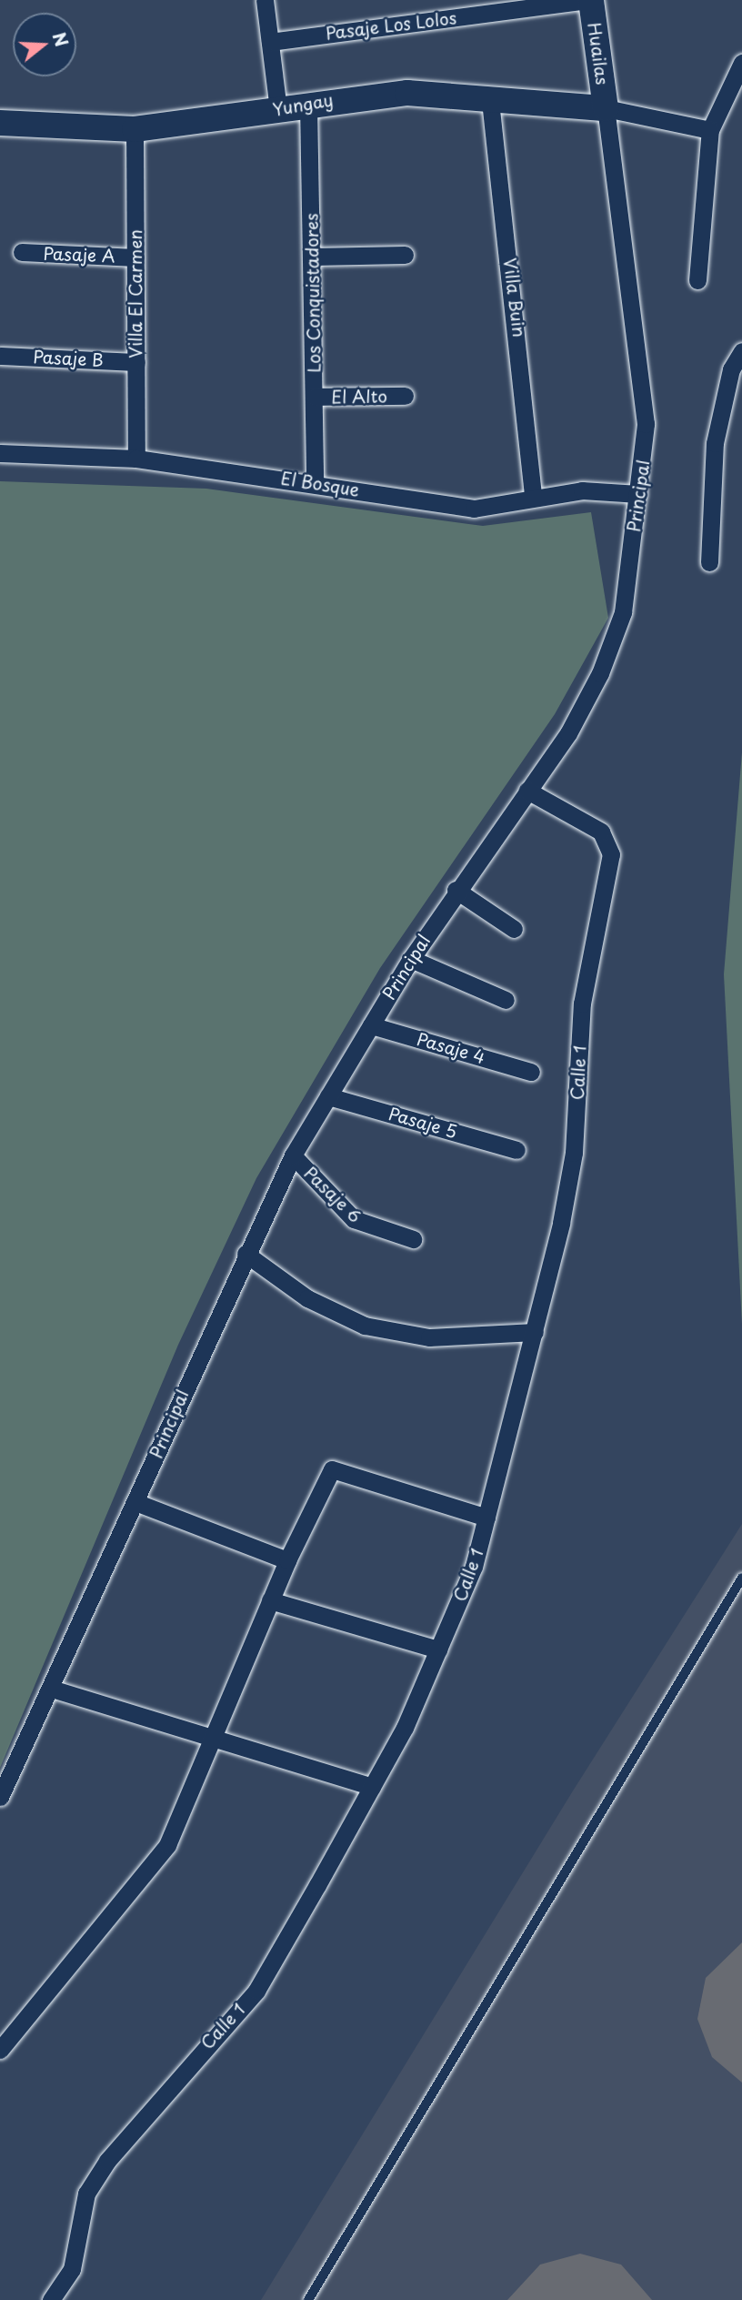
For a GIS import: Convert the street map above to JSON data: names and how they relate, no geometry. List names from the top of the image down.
{
  "streets": {
    "street": [
      "Pasaje Los Lolos",
      "Huailas",
      "Yungay",
      "Pasaje A",
      "Los Conquistadores",
      "Villa El Carmen",
      "Villa Buin",
      "Pasaje B",
      "El Alto",
      "El Bosque",
      "Principal",
      "Pasaje 4",
      "Calle 1",
      "Pasaje 5",
      "Pasaje 6"
    ]
  },
  "crossings": [
    ["Pasaje Los Lolos", "Huailas"],
    ["Huailas", "Yungay"],
    ["Huailas", "Principal"],
    ["Yungay", "Los Conquistadores"],
    ["Yungay", "Villa El Carmen"],
    ["Yungay", "Villa Buin"],
    ["Yungay", "Principal"],
    ["Pasaje A", "Villa El Carmen"],
    ["Los Conquistadores", "El Alto"],
    ["Los Conquistadores", "El Bosque"],
    ["Villa El Carmen", "Pasaje B"],
    ["Villa El Carmen", "El Bosque"],
    ["Villa Buin", "El Bosque"],
    ["El Bosque", "Principal"],
    ["Principal", "Pasaje 4"],
    ["Principal", "Calle 1"],
    ["Principal", "Pasaje 5"],
    ["Principal", "Pasaje 6"]
  ],
  "north": "right"
}
